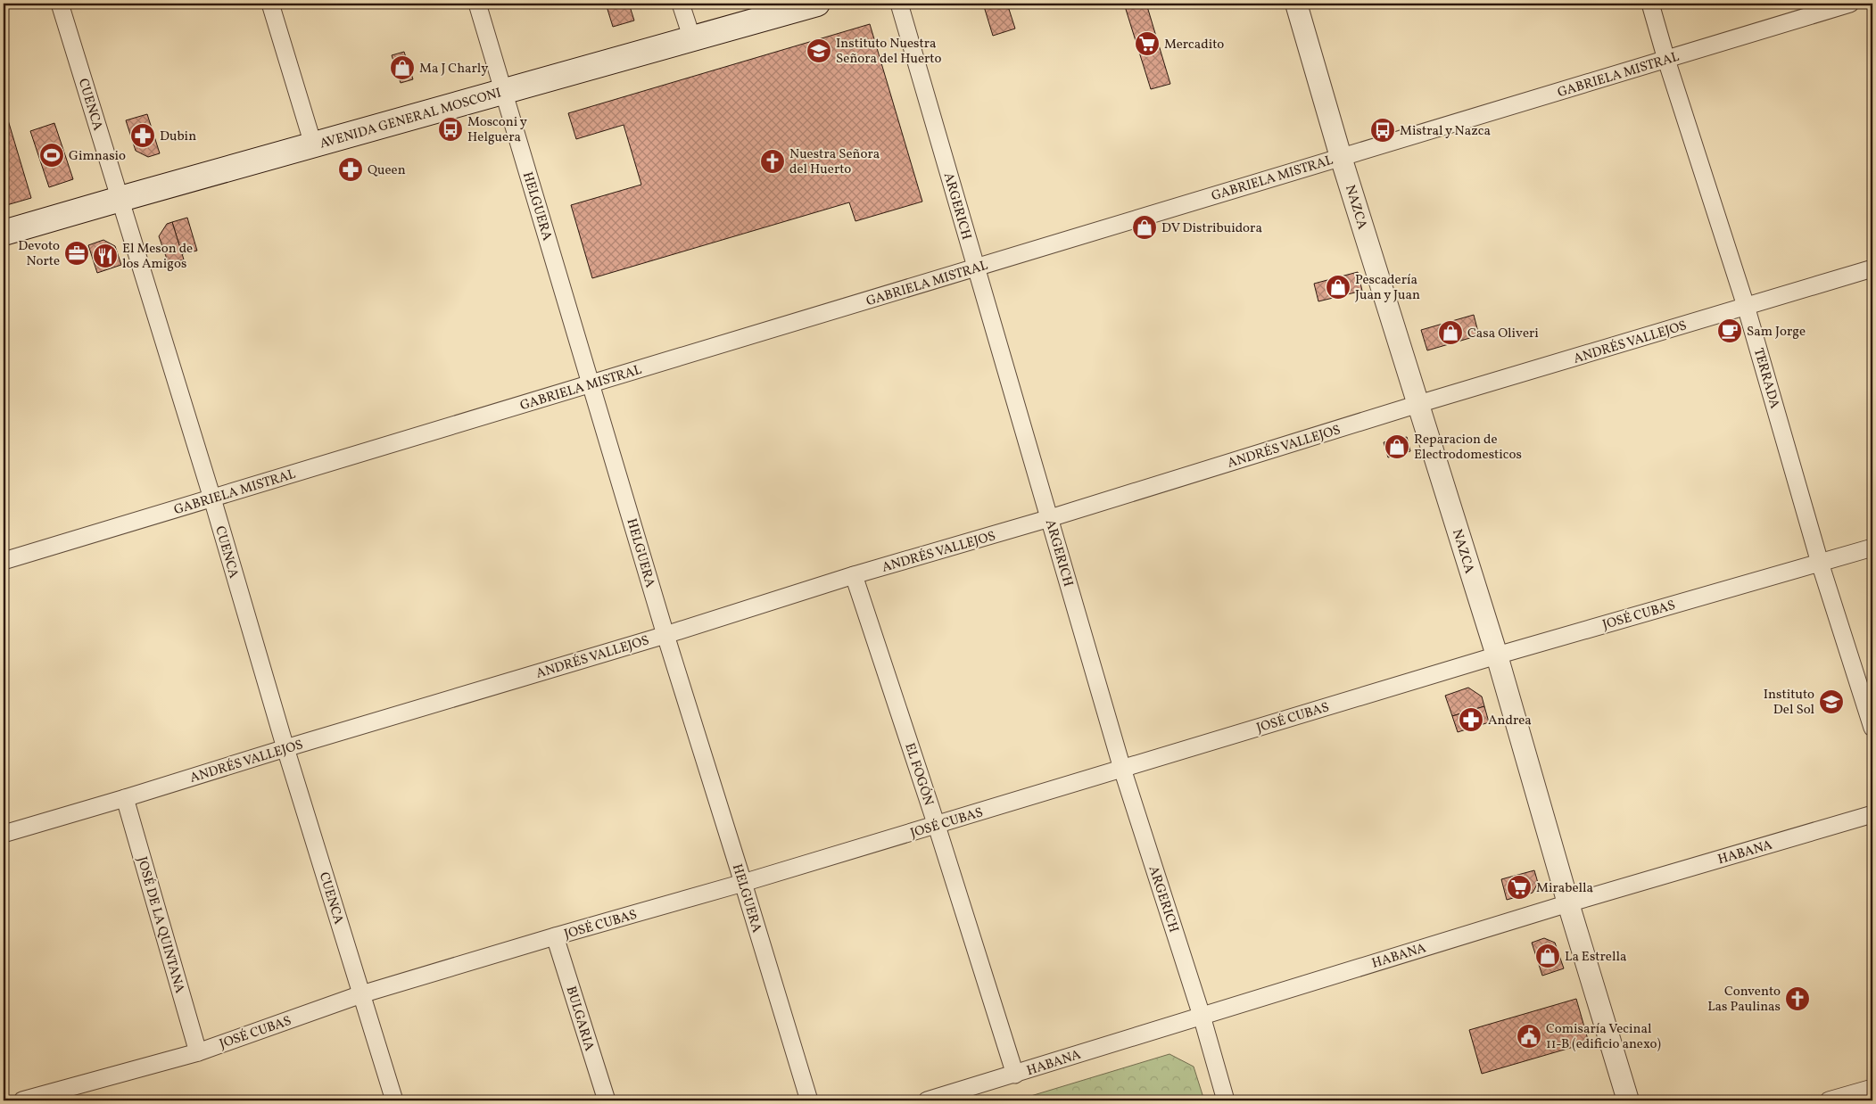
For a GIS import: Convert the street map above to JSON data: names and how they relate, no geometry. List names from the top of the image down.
{
  "streets": {
    "main road": ["AVENIDA GENERAL MOSCONI"],
    "street": [
      "GABRIELA MISTRAL",
      "CUENCA",
      "HELGUERA",
      "ARGERICH",
      "NAZCA",
      "ANDRÉS VALLEJOS",
      "TERRADA",
      "JOSÉ CUBAS",
      "EL FOGÓN",
      "HABANA",
      "JOSÉ DE LA QUINTANA",
      "BULGARIA"
    ]
  },
  "crossings": [
    ["GABRIELA MISTRAL", "CUENCA"],
    ["GABRIELA MISTRAL", "HELGUERA"],
    ["GABRIELA MISTRAL", "ARGERICH"],
    ["GABRIELA MISTRAL", "NAZCA"],
    ["GABRIELA MISTRAL", "TERRADA"],
    ["CUENCA", "AVENIDA GENERAL MOSCONI"],
    ["CUENCA", "ANDRÉS VALLEJOS"],
    ["CUENCA", "JOSÉ CUBAS"],
    ["AVENIDA GENERAL MOSCONI", "HELGUERA"],
    ["HELGUERA", "ANDRÉS VALLEJOS"],
    ["HELGUERA", "JOSÉ CUBAS"],
    ["ARGERICH", "ANDRÉS VALLEJOS"],
    ["ARGERICH", "JOSÉ CUBAS"],
    ["ARGERICH", "HABANA"],
    ["NAZCA", "ANDRÉS VALLEJOS"],
    ["NAZCA", "JOSÉ CUBAS"],
    ["NAZCA", "HABANA"],
    ["ANDRÉS VALLEJOS", "TERRADA"],
    ["ANDRÉS VALLEJOS", "EL FOGÓN"],
    ["ANDRÉS VALLEJOS", "JOSÉ DE LA QUINTANA"],
    ["TERRADA", "JOSÉ CUBAS"],
    ["JOSÉ CUBAS", "EL FOGÓN"],
    ["JOSÉ CUBAS", "JOSÉ DE LA QUINTANA"],
    ["JOSÉ CUBAS", "BULGARIA"],
    ["EL FOGÓN", "HABANA"]
  ],
  "places": {
    "supermarket": ["Mercadito", "Mirabella"],
    "school or university": ["Instituto Nuestra Señora del Huerto", "Instituto Del Sol"],
    "shop": [
      "Ma J Charly",
      "DV Distribuidora",
      "Pescadería Juan y Juan",
      "Casa Oliveri",
      "Reparacion de Electrodomesticos",
      "La Estrella"
    ],
    "bus stop": ["Mosconi y Helguera", "Mistral y Nazca"],
    "pharmacy": ["Dubin", "Queen", "Andrea"],
    "sports": ["Gimnasio"],
    "church": ["Nuestra Señora del Huerto", "Convento Las Paulinas"],
    "office": ["Devoto Norte"],
    "restaurant": ["El Meson de los Amigos"],
    "cafe": ["Sam Jorge"],
    "public building": ["Comisaría Vecinal 11-B (edificio anexo)"]
  }
}
